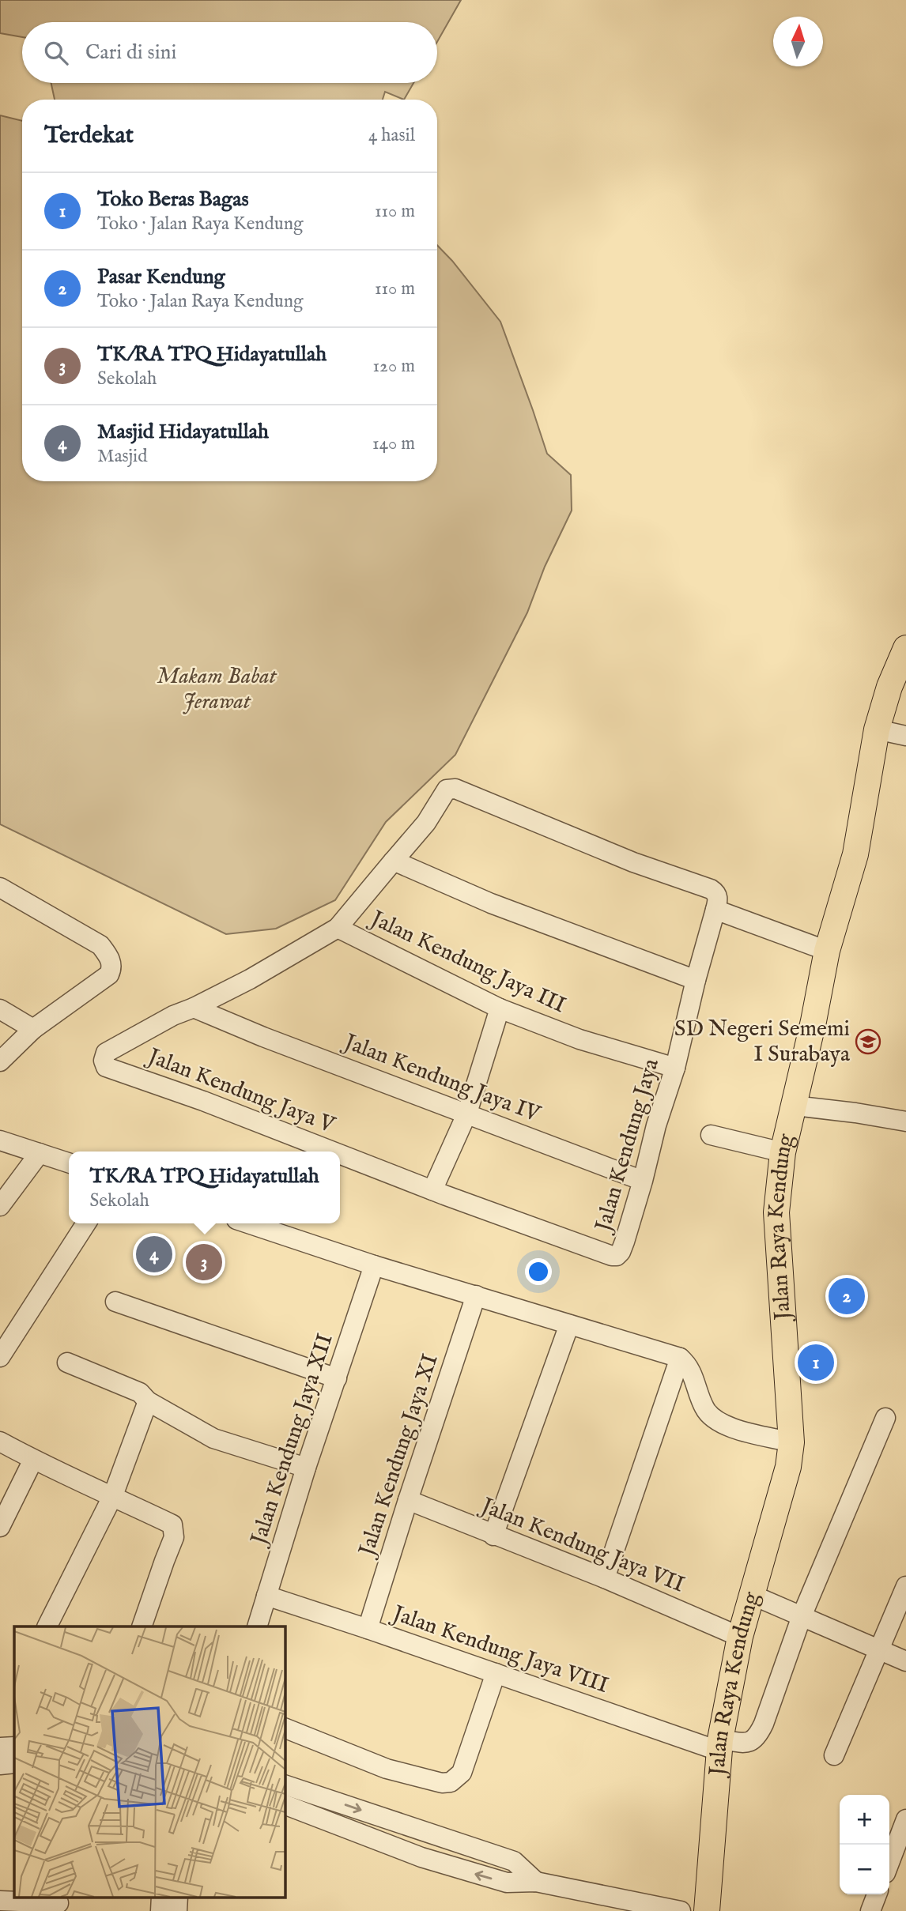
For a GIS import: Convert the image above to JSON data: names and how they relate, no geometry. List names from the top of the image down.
{
  "streets": {
    "main road": ["Jalan Raya Kendung"],
    "street": [
      "Jalan Kendung Jaya III",
      "Jalan Kendung Jaya IV",
      "Jalan Kendung Jaya V",
      "Jalan Kendung Jaya",
      "Jalan Kendung Jaya XII",
      "Jalan Kendung Jaya XI",
      "Jalan Kendung Jaya VII",
      "Jalan Kendung Jaya VIII"
    ]
  },
  "crossings": [
    ["Jalan Kendung Jaya III", "Jalan Kendung Jaya"],
    ["Jalan Kendung Jaya IV", "Jalan Kendung Jaya V"],
    ["Jalan Kendung Jaya IV", "Jalan Kendung Jaya"],
    ["Jalan Kendung Jaya V", "Jalan Kendung Jaya"],
    ["Jalan Raya Kendung", "Jalan Kendung Jaya VII"],
    ["Jalan Raya Kendung", "Jalan Kendung Jaya VIII"],
    ["Jalan Kendung Jaya XII", "Jalan Kendung Jaya VIII"],
    ["Jalan Kendung Jaya XI", "Jalan Kendung Jaya VII"],
    ["Jalan Kendung Jaya XI", "Jalan Kendung Jaya VIII"]
  ],
  "parks": ["Makam Babat Jerawat"],
  "places": {
    "school or university": ["SD Negeri Sememi I Surabaya"]
  },
  "north": "top",
  "page": {
    "search": "Cari di sini",
    "heading": ["Terdekat", "4 hasil"],
    "list": [
      {
        "mark": "1",
        "name": "Toko Beras Bagas",
        "note": "Toko · Jalan Raya Kendung",
        "value": "110 m"
      },
      {
        "mark": "2",
        "name": "Pasar Kendung",
        "note": "Toko · Jalan Raya Kendung",
        "value": "110 m"
      },
      {
        "mark": "3",
        "name": "TK/RA TPQ Hidayatullah",
        "note": "Sekolah",
        "value": "120 m"
      },
      {
        "mark": "4",
        "name": "Masjid Hidayatullah",
        "note": "Masjid",
        "value": "140 m"
      }
    ],
    "popup": ["TK/RA TPQ Hidayatullah", "Sekolah"],
    "pins": [
      "4",
      "3",
      "2",
      "1"
    ],
    "map_buttons": ["+", "−"]
  }
}
